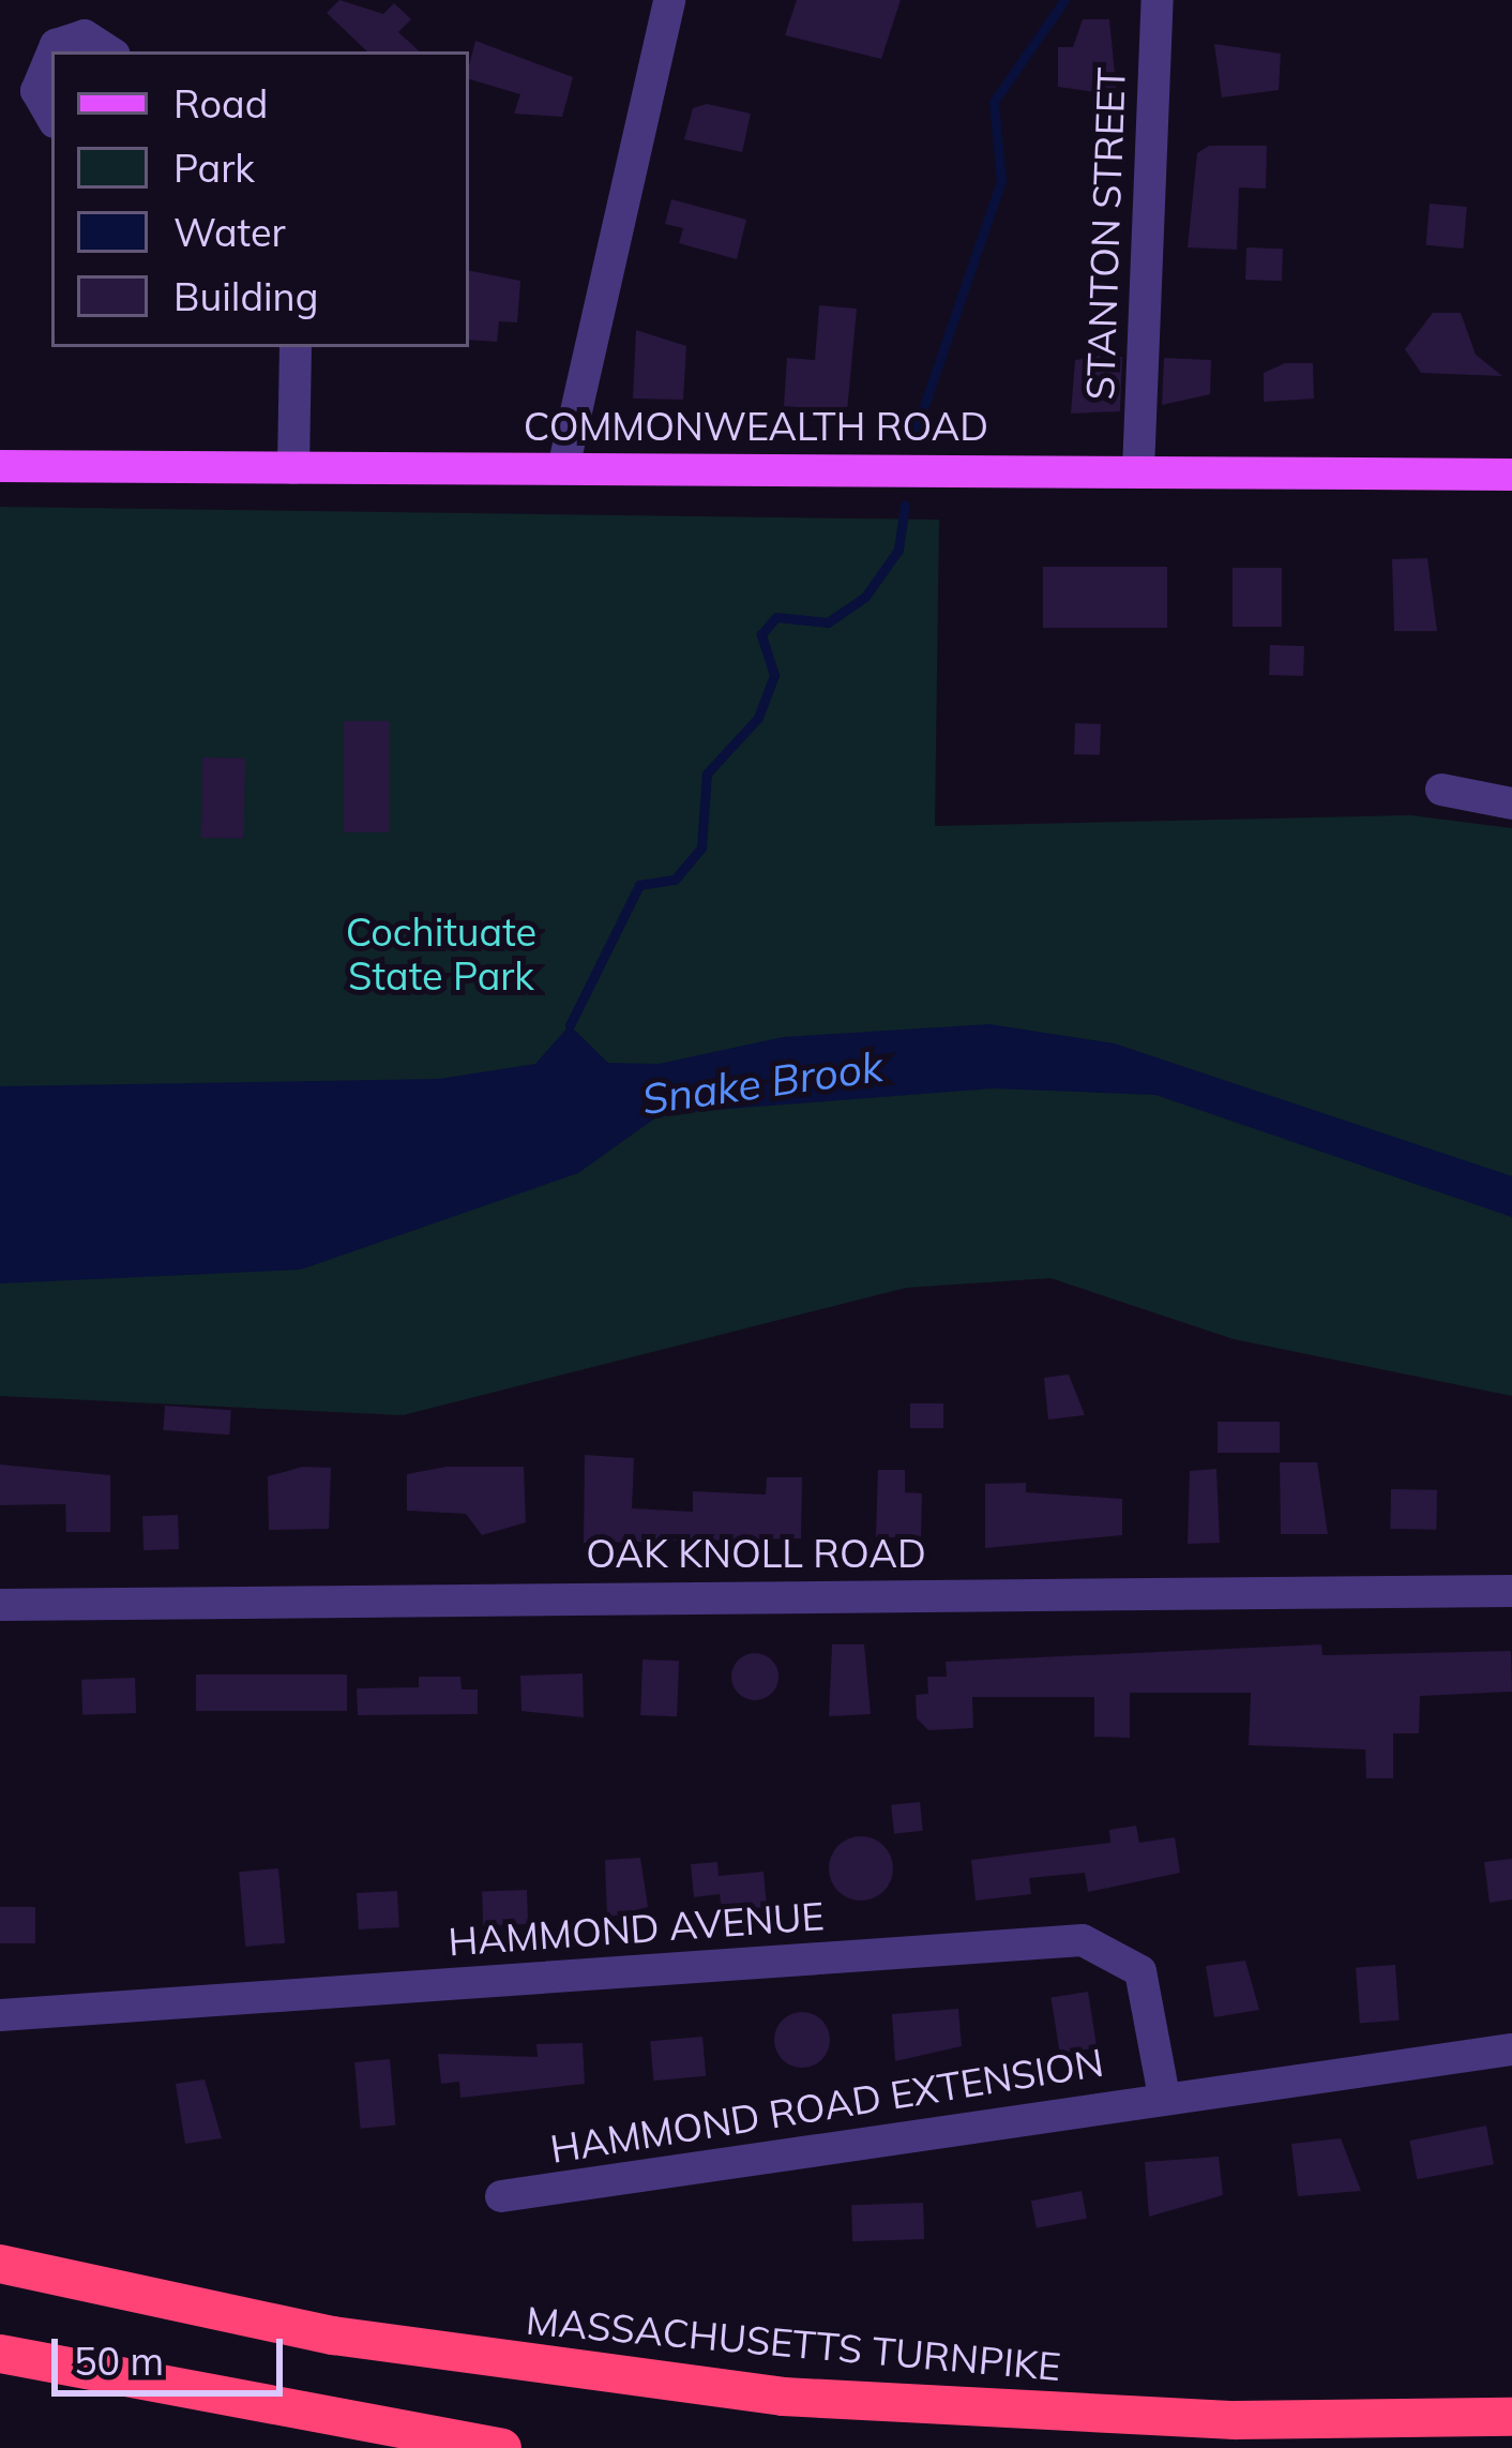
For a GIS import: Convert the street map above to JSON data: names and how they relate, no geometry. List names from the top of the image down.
{
  "streets": {
    "highway": ["MASSACHUSETTS TURNPIKE"],
    "main road": ["COMMONWEALTH ROAD"],
    "street": [
      "STANTON STREET",
      "OAK KNOLL ROAD",
      "HAMMOND AVENUE",
      "HAMMOND ROAD EXTENSION"
    ]
  },
  "crossings": [
    ["STANTON STREET", "COMMONWEALTH ROAD"],
    ["HAMMOND AVENUE", "HAMMOND ROAD EXTENSION"]
  ],
  "water": ["Snake Brook"],
  "parks": ["Cochituate State Park"],
  "legend": [
    "Road",
    "Park",
    "Water",
    "Building"
  ],
  "scale_bar": "50 m"
}
